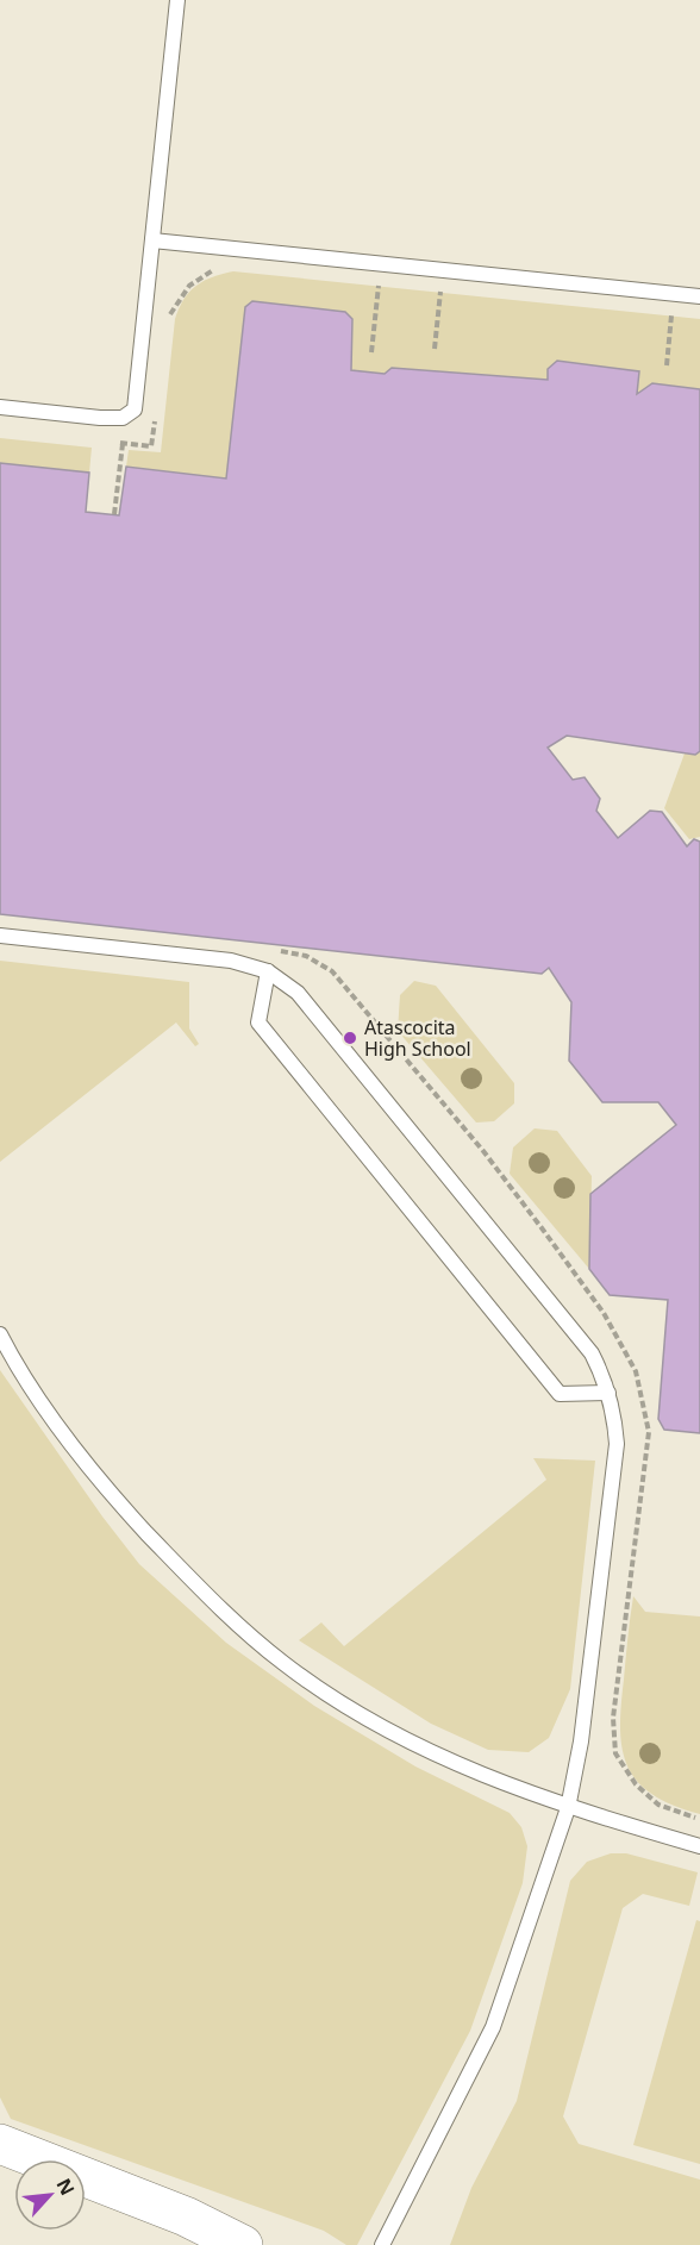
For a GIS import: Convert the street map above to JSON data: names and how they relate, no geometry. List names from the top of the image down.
{
  "places": ["Atascocita High School"],
  "north": "top right"
}
